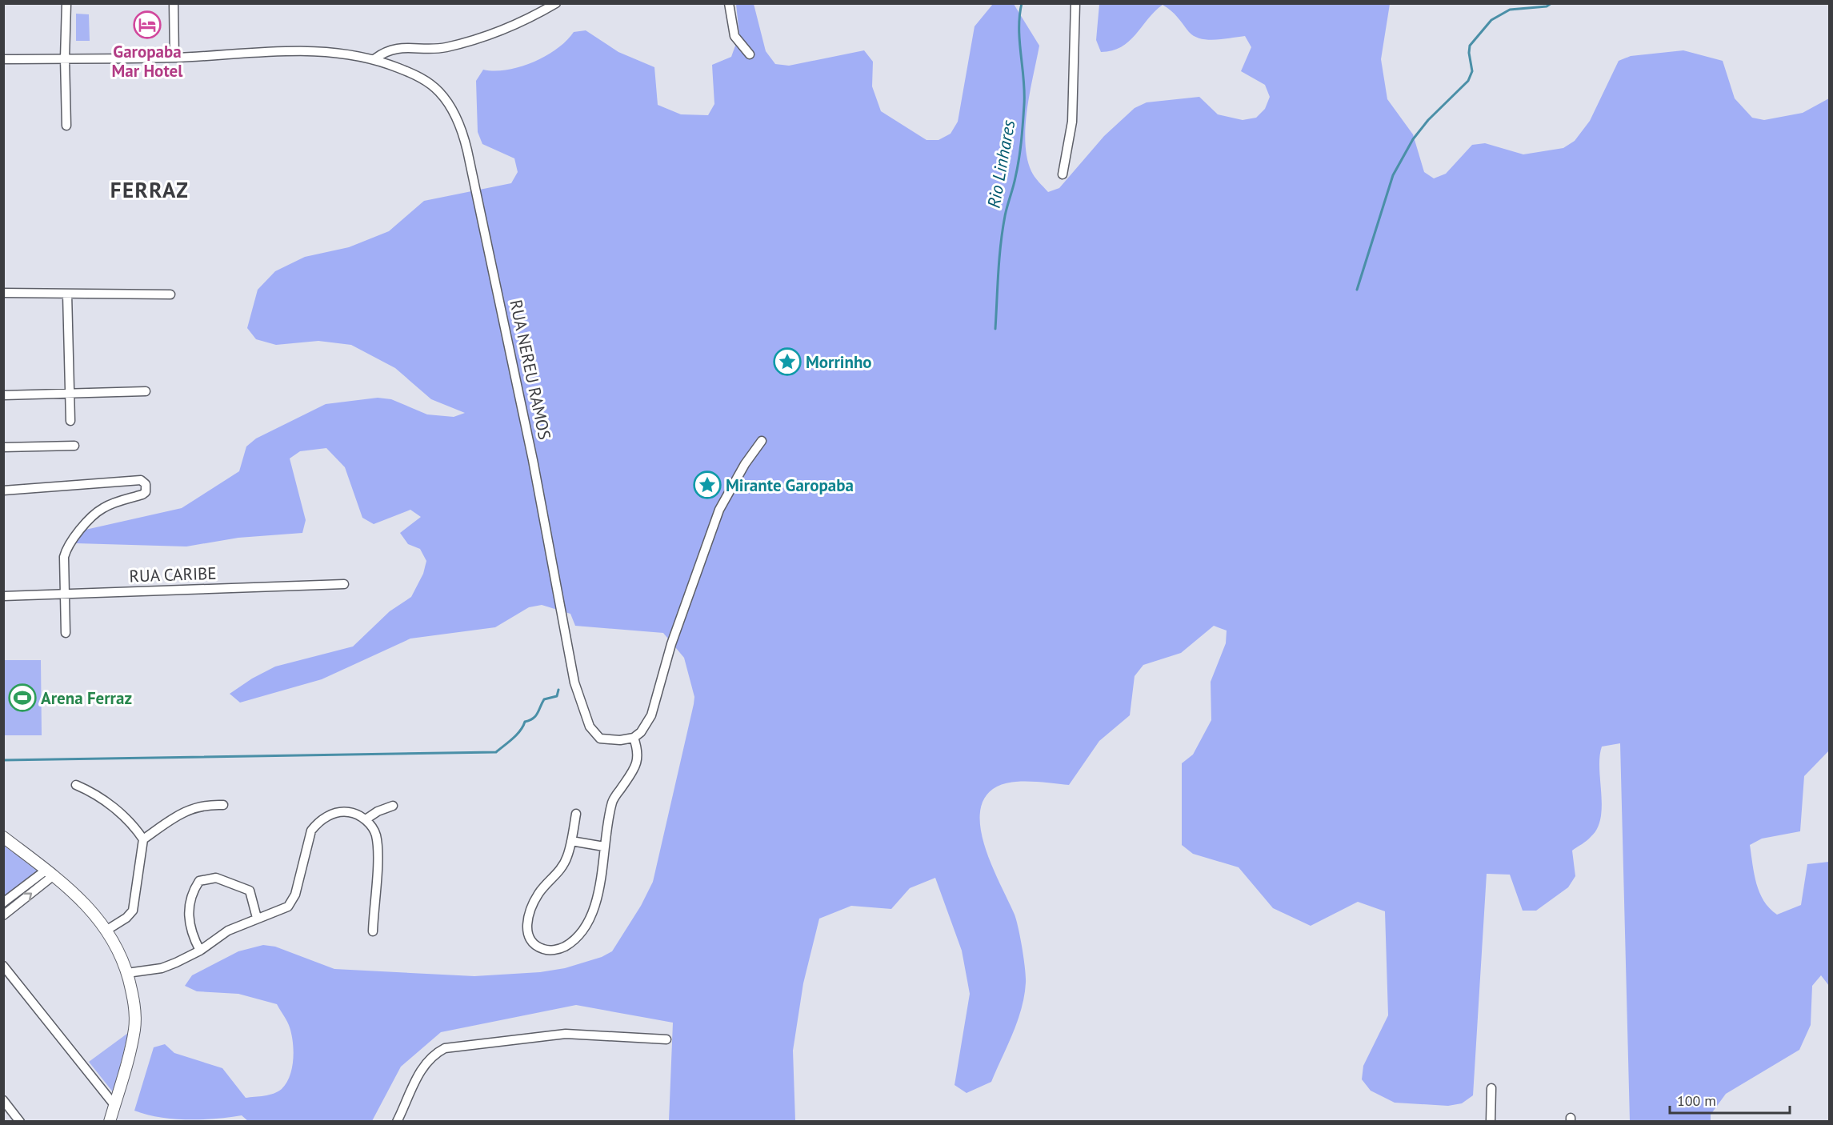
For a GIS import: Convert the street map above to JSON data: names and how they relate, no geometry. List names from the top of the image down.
{
  "streets": {
    "street": ["RUA NEREU RAMOS", "RUA CARIBE"]
  },
  "districts": ["FERRAZ"],
  "water": ["Rio Linhares"],
  "places": {
    "hotel": ["Garopaba Mar Hotel"],
    "place": ["Morrinho", "Mirante Garopaba"],
    "sports": ["Arena Ferraz"]
  },
  "scale_bar": "100 m"
}
